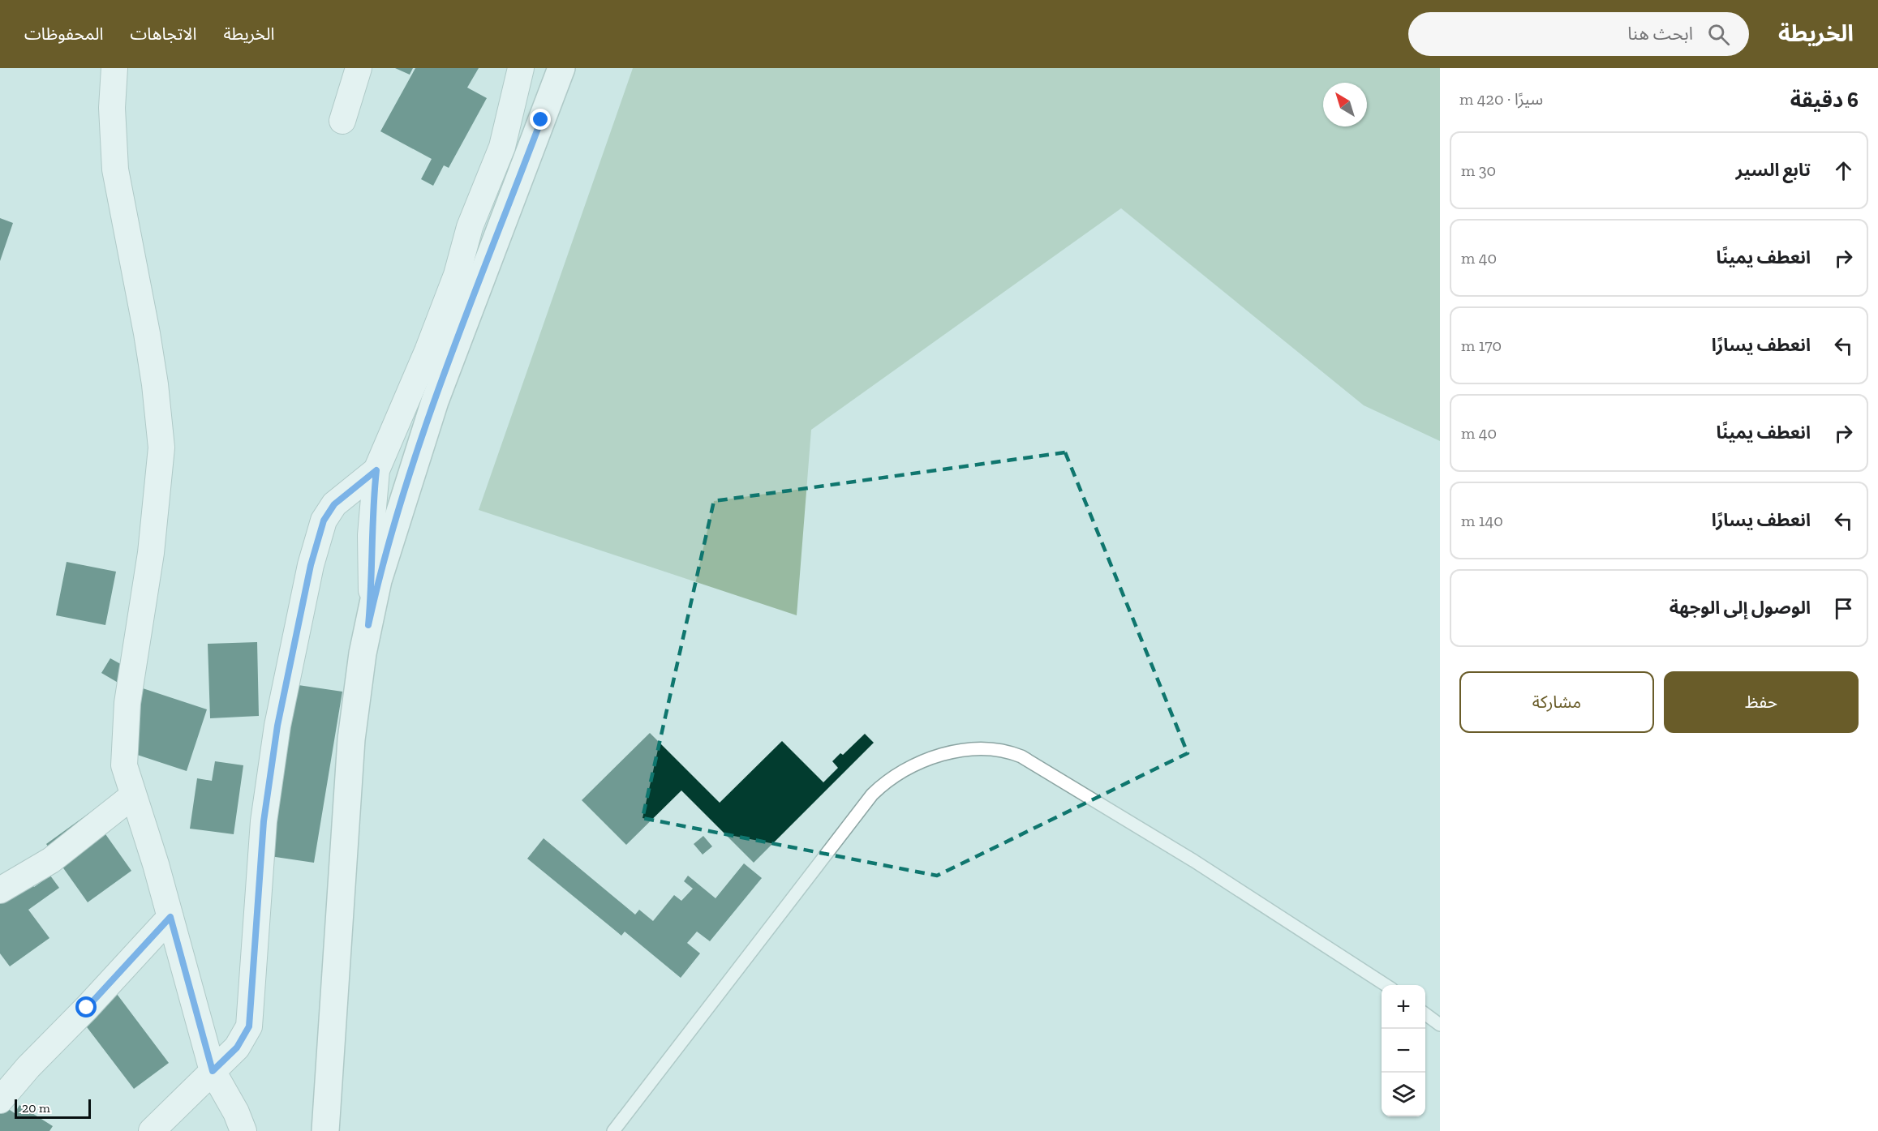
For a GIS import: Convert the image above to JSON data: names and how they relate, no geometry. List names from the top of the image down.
{
  "scale_bar": "20 m",
  "north": "top left",
  "page": {
    "header": "الخريطة",
    "search": "ابحث هنا",
    "nav": ["الخريطة", "الاتجاهات", "المحفوظات"],
    "heading": ["6 دقيقة", "سيرًا · 420 m"],
    "list": [
      ["تابع السير", "30 m"],
      ["انعطف يمينًا", "40 m"],
      ["انعطف يسارًا", "170 m"],
      ["انعطف يمينًا", "40 m"],
      ["انعطف يسارًا", "140 m"],
      "الوصول إلى الوجهة"
    ],
    "buttons": ["حفظ", "مشاركة"],
    "map_buttons": ["+", "−"],
    "scale": "20 m"
  }
}
